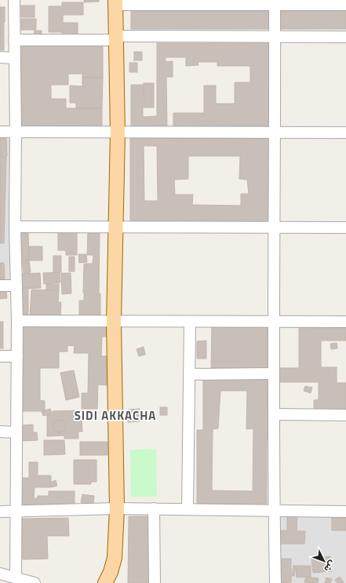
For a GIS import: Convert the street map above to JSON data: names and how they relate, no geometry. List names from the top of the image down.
{
  "districts": ["SIDI AKKACHA"],
  "north": "bottom right"
}
